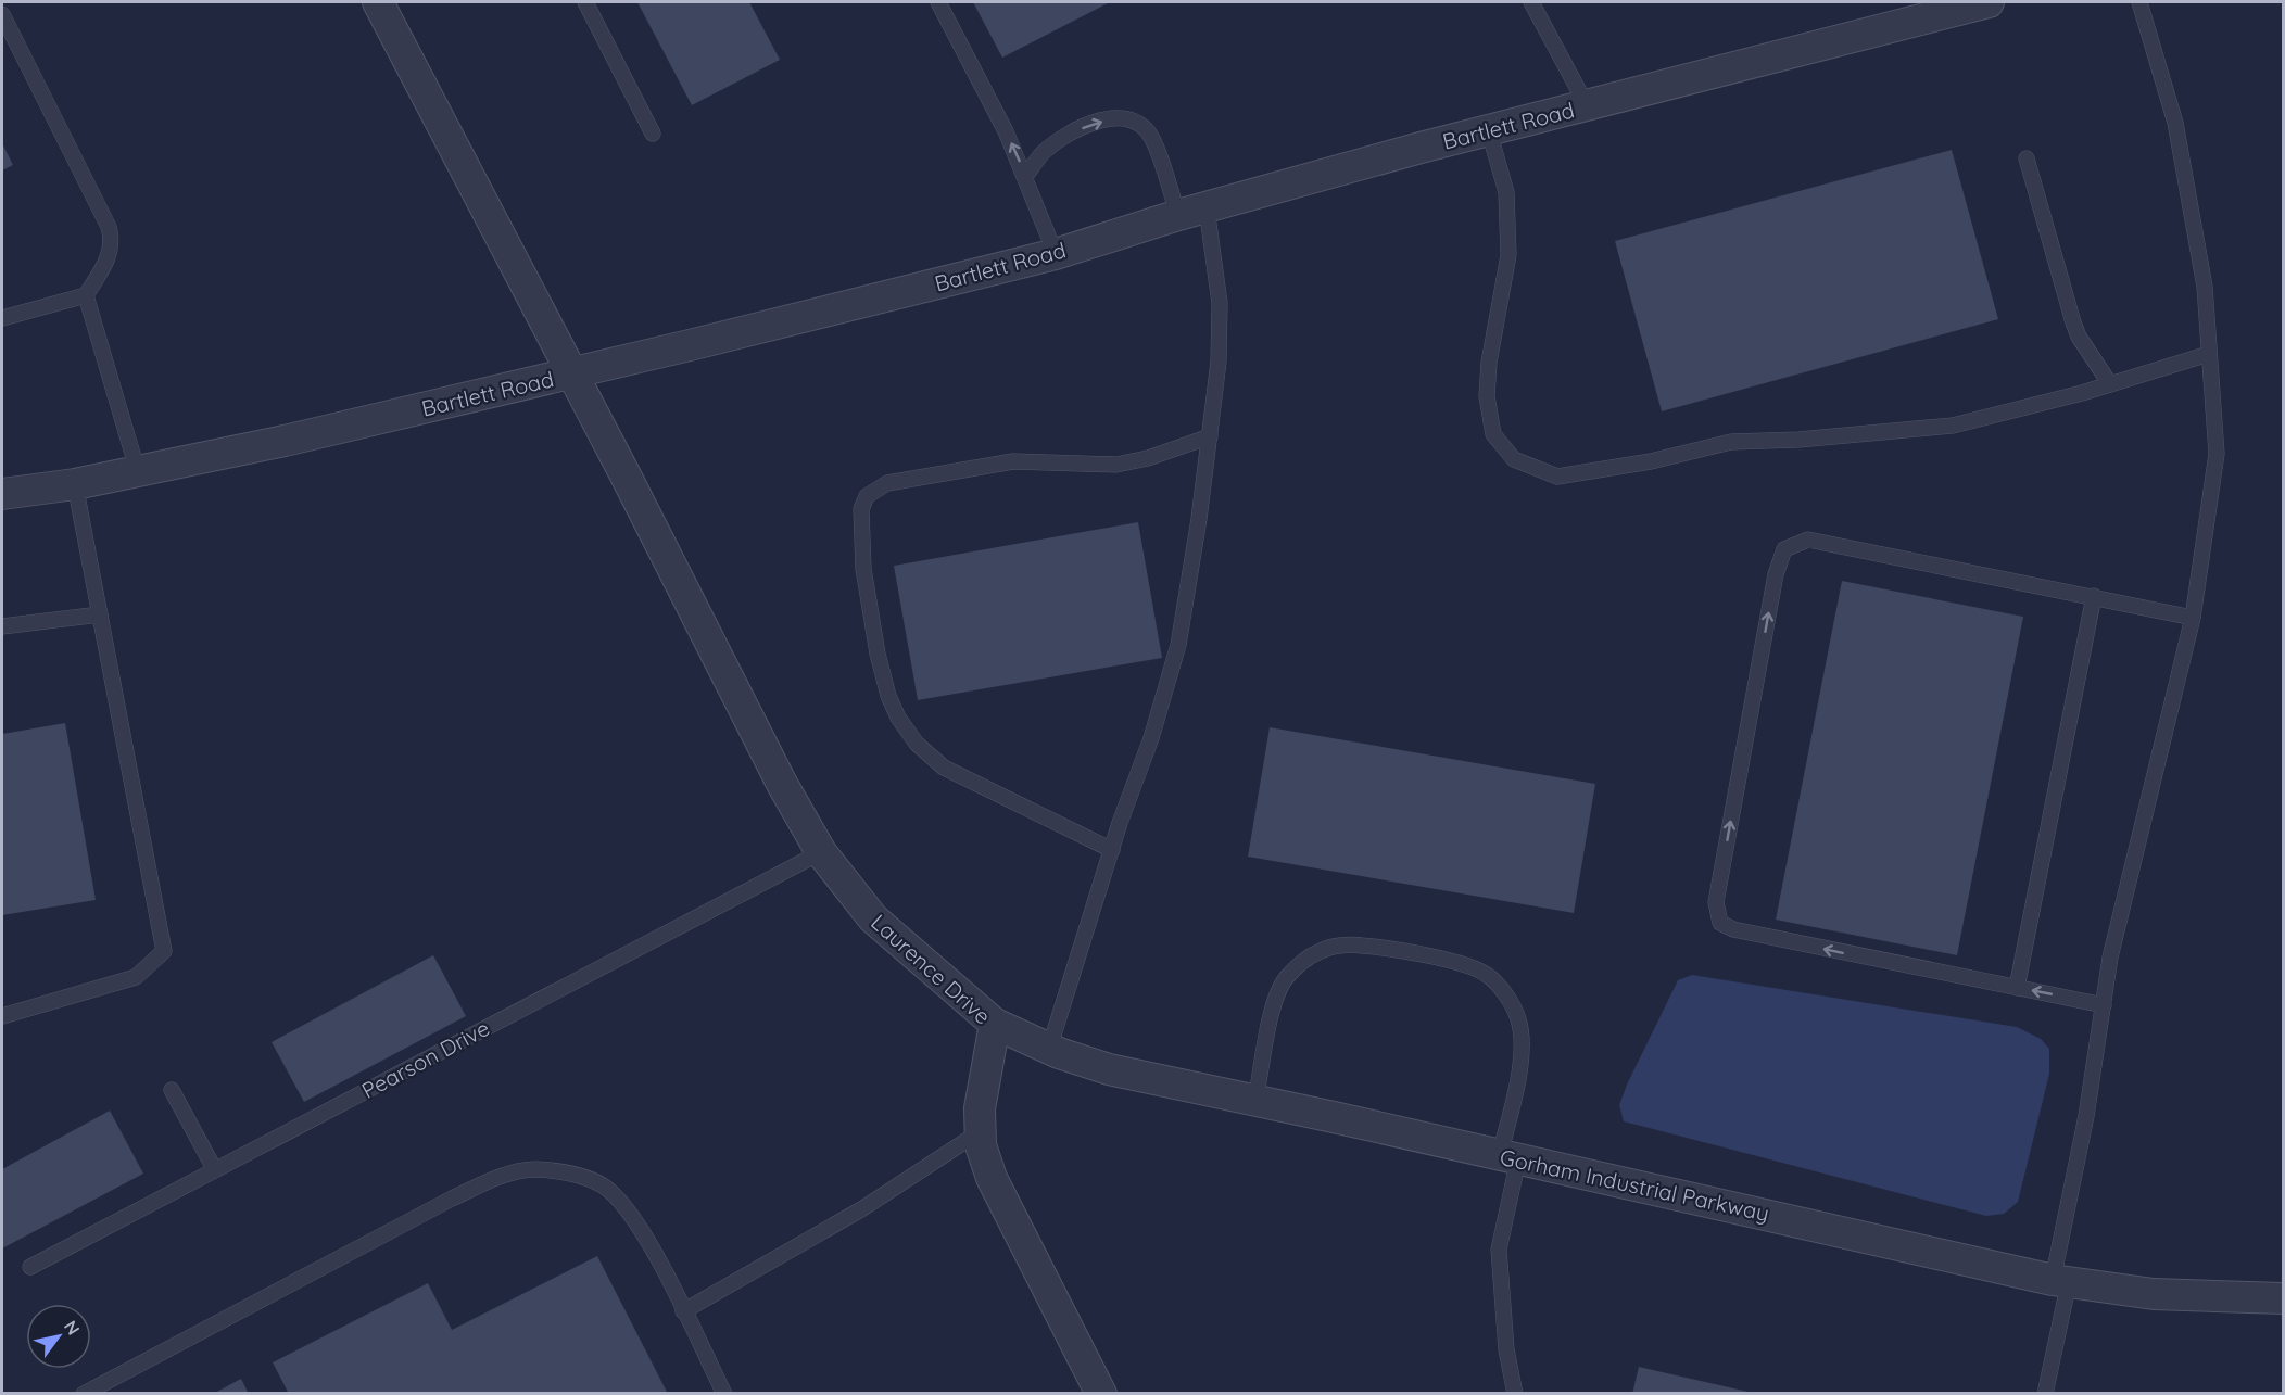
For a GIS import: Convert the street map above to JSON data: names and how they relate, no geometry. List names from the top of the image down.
{
  "streets": {
    "street": ["Bartlett Road", "Laurence Drive", "Gorham Industrial Parkway"],
    "lane": ["Pearson Drive"]
  },
  "crossings": [
    ["Bartlett Road", "Laurence Drive"],
    ["Laurence Drive", "Pearson Drive"],
    ["Laurence Drive", "Gorham Industrial Parkway"]
  ],
  "north": "top right"
}
